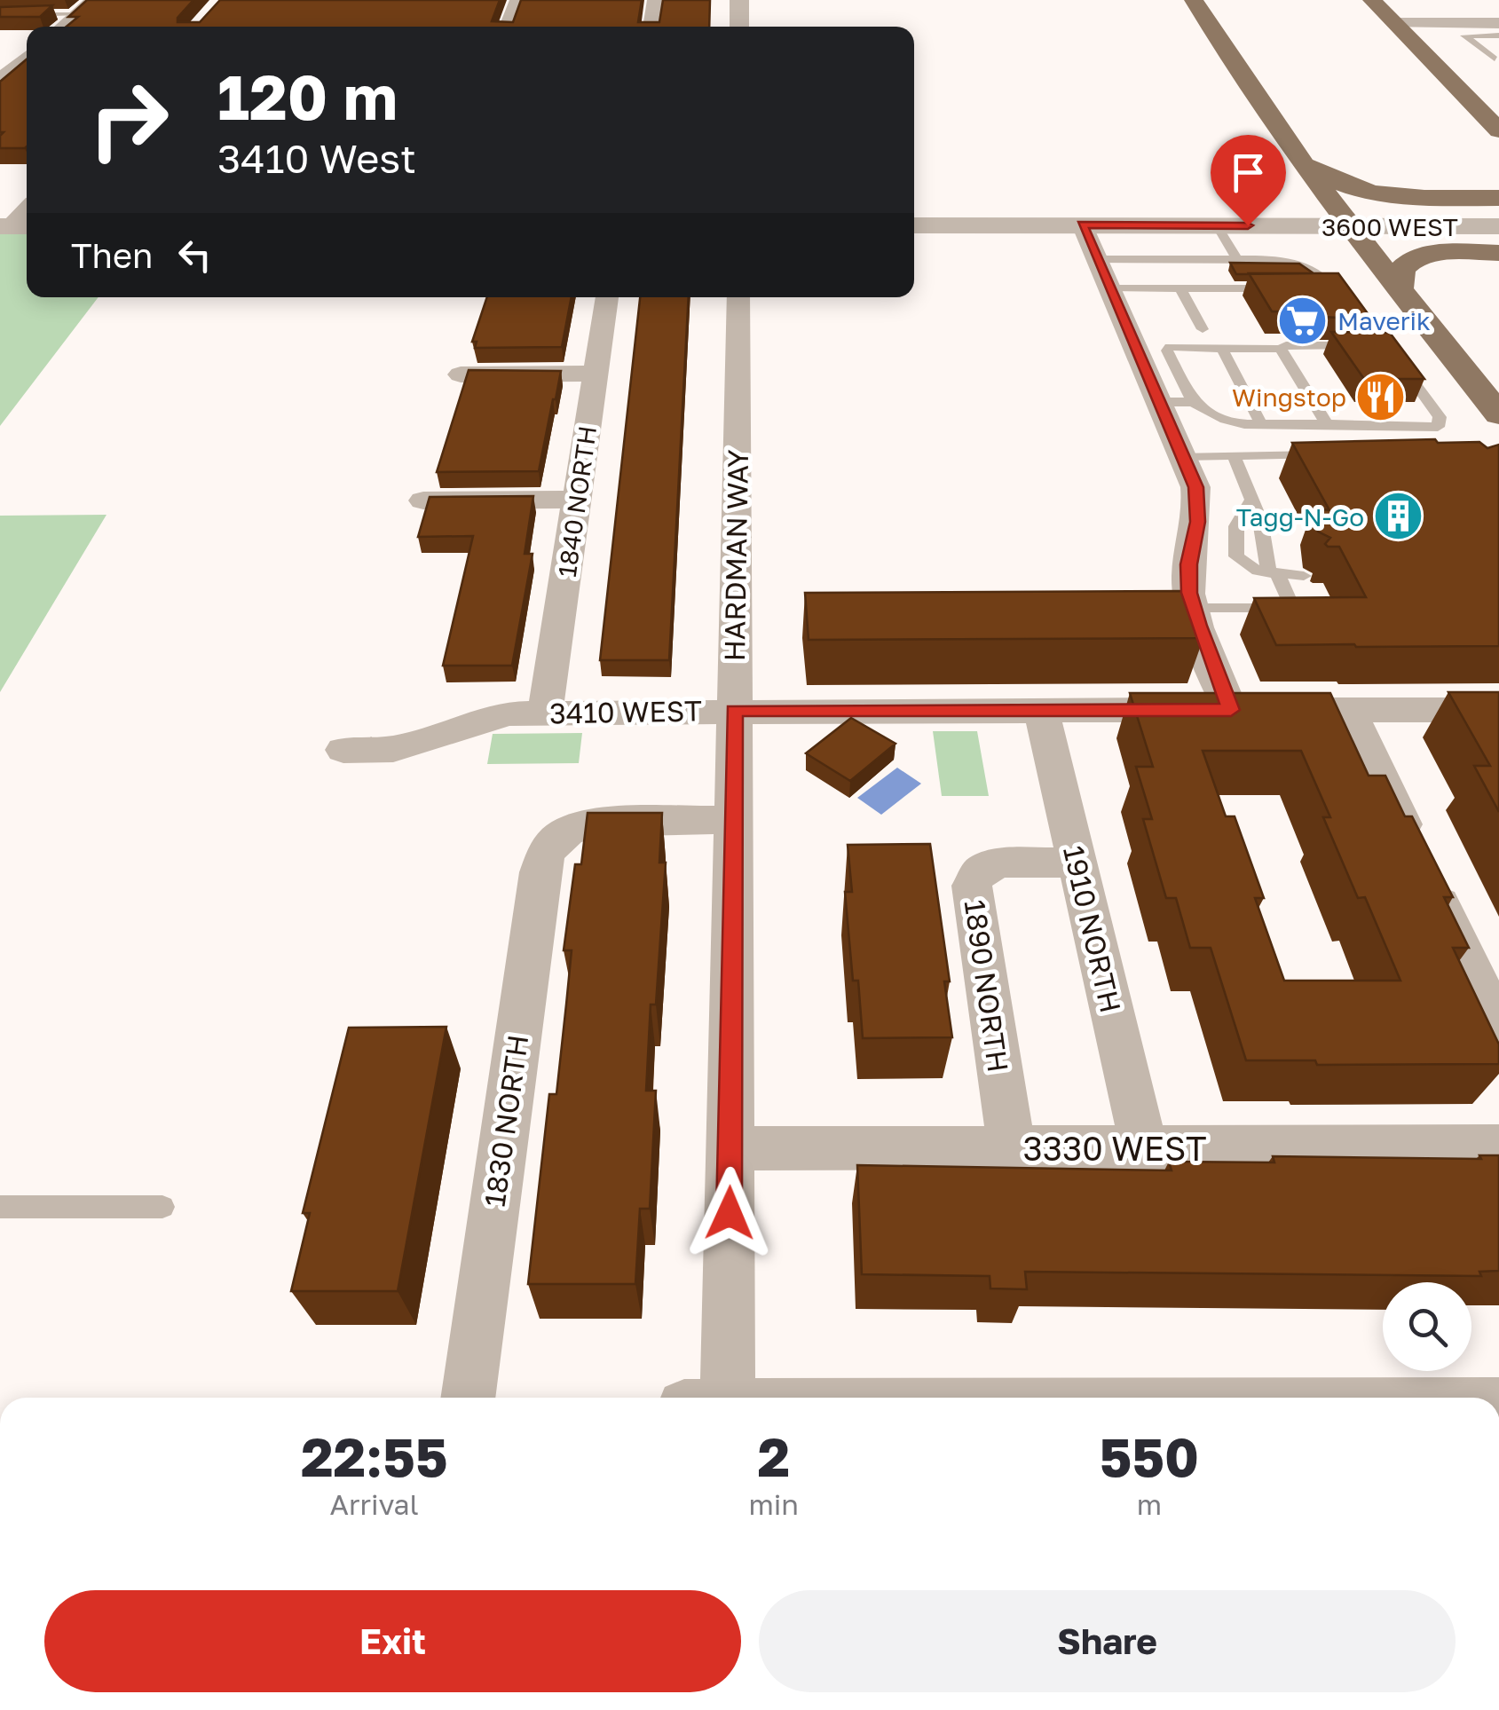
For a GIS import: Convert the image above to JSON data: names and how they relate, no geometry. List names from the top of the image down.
{
  "streets": {
    "street": [
      "3600 WEST",
      "1840 NORTH",
      "HARDMAN WAY",
      "3410 WEST",
      "1910 NORTH",
      "1890 NORTH",
      "1830 NORTH",
      "3330 WEST"
    ]
  },
  "crossings": [
    ["1840 NORTH", "3410 WEST"],
    ["HARDMAN WAY", "3410 WEST"],
    ["HARDMAN WAY", "1830 NORTH"],
    ["HARDMAN WAY", "3330 WEST"],
    ["3410 WEST", "1910 NORTH"],
    ["1910 NORTH", "1890 NORTH"],
    ["1910 NORTH", "3330 WEST"],
    ["1890 NORTH", "3330 WEST"]
  ],
  "places": {
    "supermarket": ["Maverik"],
    "restaurant": ["Wingstop"],
    "building": ["Tagg-N-Go"]
  },
  "page": {
    "turn": ["120 m", "3410 West"],
    "then": "Then",
    "eta": [
      "22:55",
      "Arrival",
      "2",
      "min",
      "550",
      "m"
    ],
    "buttons": ["Exit", "Share"]
  }
}
